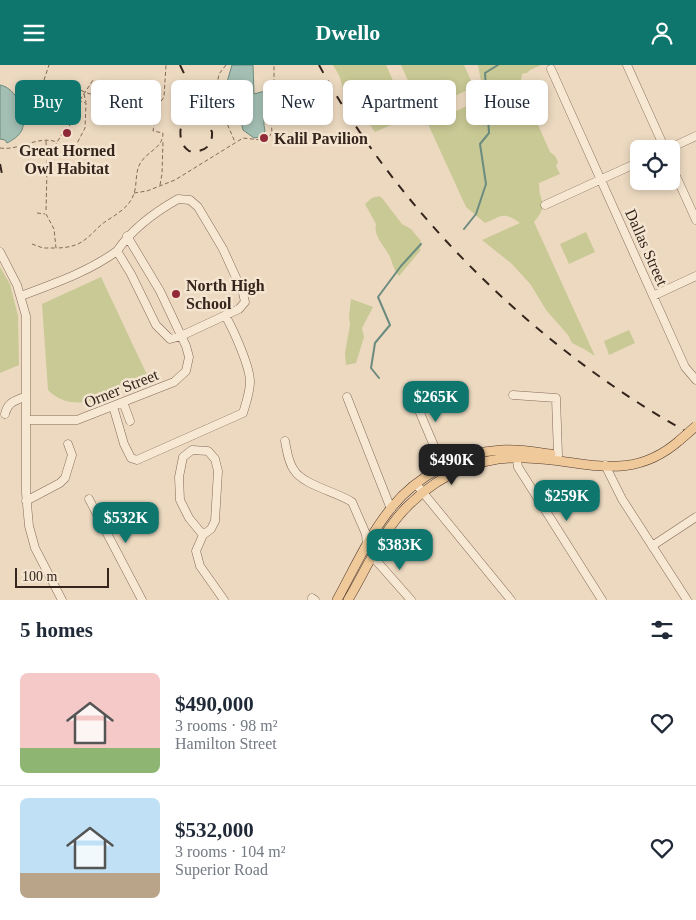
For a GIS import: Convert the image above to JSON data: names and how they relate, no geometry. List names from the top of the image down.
{
  "streets": {
    "street": ["Dallas Street", "Orner Street"]
  },
  "places": ["Great Horned Owl Habitat", "Kalil Pavilion", "North High School"],
  "scale_bar": "100 m",
  "page": {
    "header": "Dwello",
    "chip": [
      "Buy",
      "Rent",
      "Filters",
      "New",
      "Apartment",
      "House"
    ],
    "price": [
      "$265K",
      "$490K",
      "$259K",
      "$532K",
      "$383K"
    ],
    "scale": "100 m",
    "heading": "5 homes",
    "list": [
      {
        "name": "$490,000",
        "note": "3 rooms · 98 m² · Hamilton Street"
      },
      {
        "name": "$532,000",
        "note": "3 rooms · 104 m² · Superior Road"
      }
    ]
  }
}
